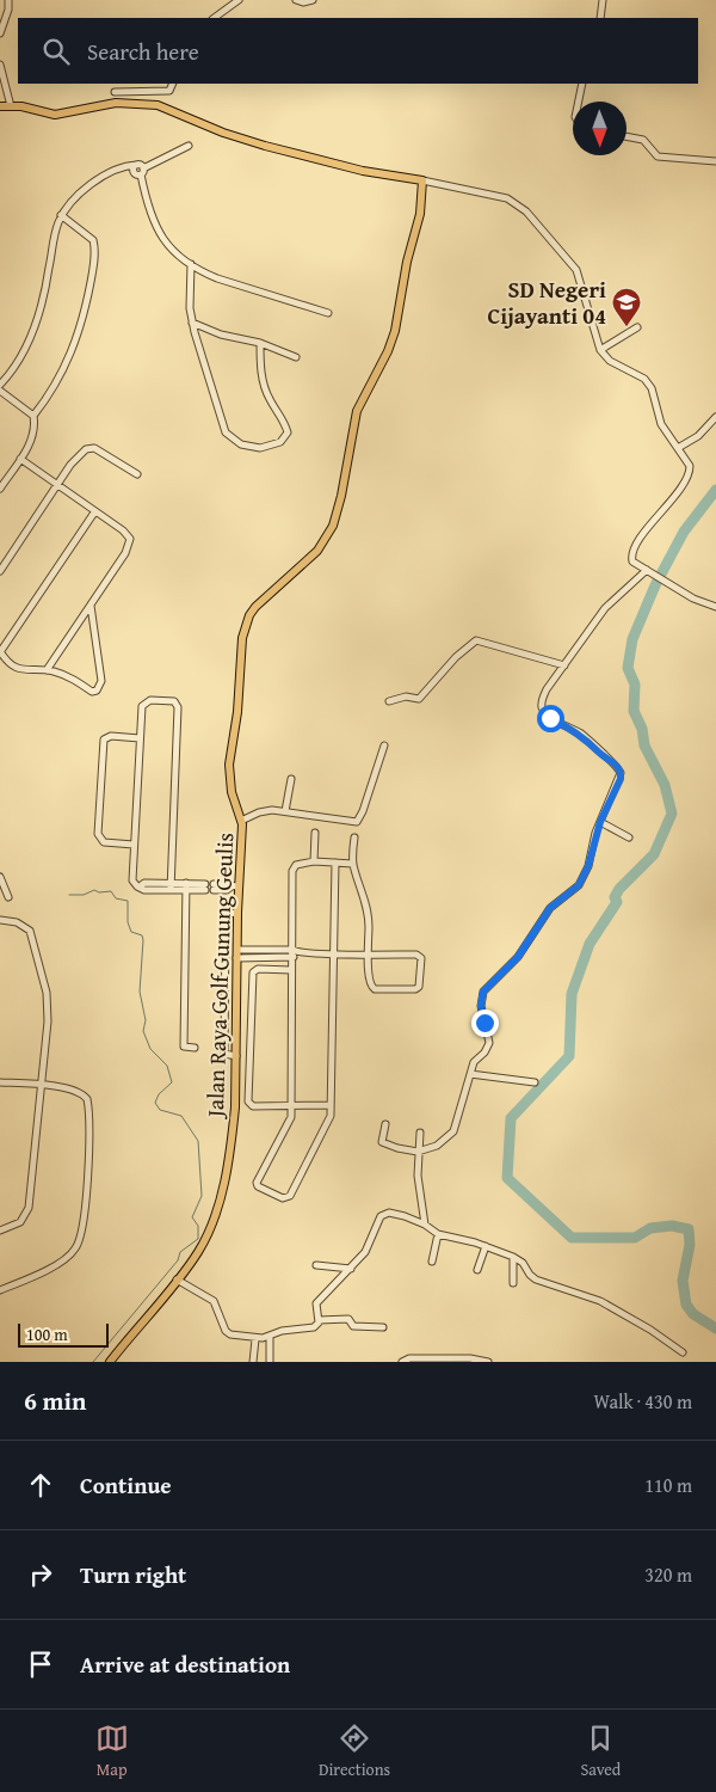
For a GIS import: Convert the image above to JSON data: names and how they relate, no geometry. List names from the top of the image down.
{
  "streets": {
    "main road": ["Jalan Raya Golf Gunung Geulis"]
  },
  "places": {
    "school or university": ["SD Negeri Cijayanti 04"]
  },
  "scale_bar": "100 m",
  "north": "bottom",
  "page": {
    "search": "Search here",
    "scale": "100 m",
    "heading": ["6 min", "Walk · 430 m"],
    "list": [
      ["Continue", "110 m"],
      ["Turn right", "320 m"],
      "Arrive at destination"
    ],
    "nav": ["Map", "Directions", "Saved"]
  }
}
